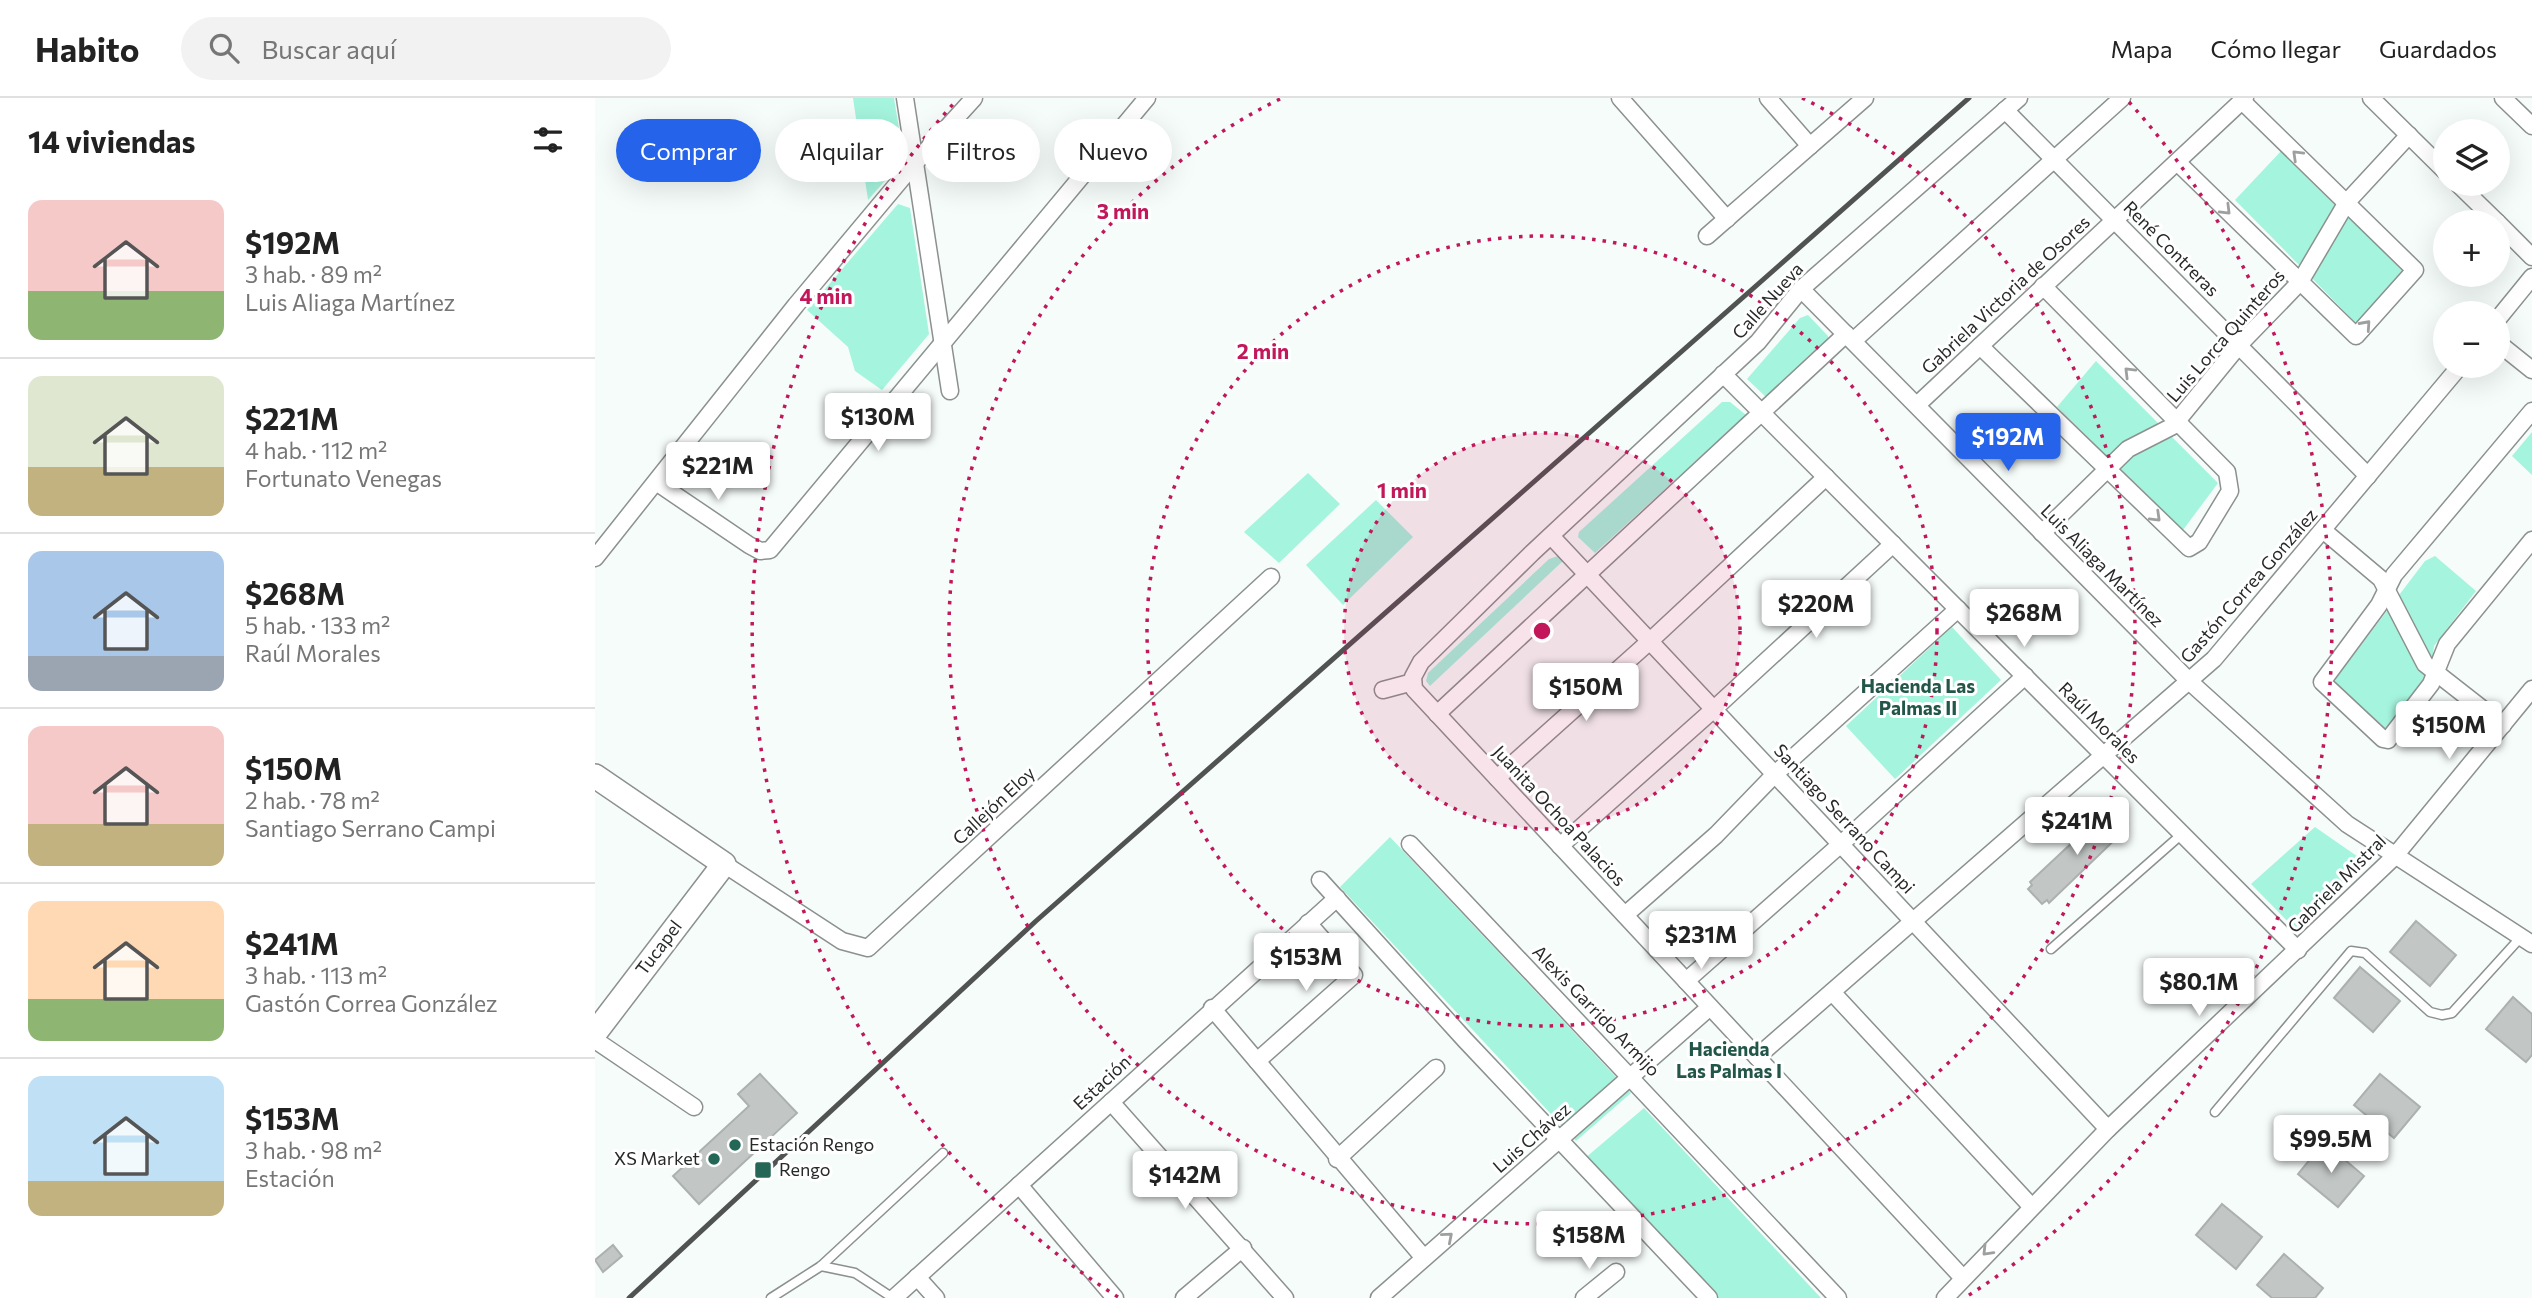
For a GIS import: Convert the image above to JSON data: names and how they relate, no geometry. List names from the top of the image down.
{
  "streets": {
    "street": [
      "René Contreras",
      "Gabriela Victoria de Osores",
      "Calle Nueva",
      "Luis Lorca Quinteros",
      "Luis Aliaga Martínez",
      "Gastón Correa González",
      "Raúl Morales",
      "Callejón Eloy",
      "Juanita Ochoa Palacios",
      "Santiago Serrano Campi",
      "Gabriela Mistral",
      "Tucapel",
      "Alexis Garrido Armijo",
      "Estación",
      "Luis Chávez"
    ]
  },
  "crossings": [
    ["René Contreras", "Gabriela Victoria de Osores"],
    ["René Contreras", "Calle Nueva"],
    ["René Contreras", "Luis Lorca Quinteros"],
    ["René Contreras", "Gastón Correa González"],
    ["Gabriela Victoria de Osores", "Luis Aliaga Martínez"],
    ["Calle Nueva", "Luis Aliaga Martínez"],
    ["Calle Nueva", "Raúl Morales"],
    ["Calle Nueva", "Juanita Ochoa Palacios"],
    ["Calle Nueva", "Santiago Serrano Campi"],
    ["Luis Lorca Quinteros", "Luis Aliaga Martínez"],
    ["Luis Aliaga Martínez", "Gastón Correa González"],
    ["Luis Aliaga Martínez", "Gabriela Mistral"],
    ["Gastón Correa González", "Raúl Morales"],
    ["Gastón Correa González", "Juanita Ochoa Palacios"],
    ["Gastón Correa González", "Santiago Serrano Campi"],
    ["Raúl Morales", "Gabriela Mistral"],
    ["Callejón Eloy", "Tucapel"],
    ["Juanita Ochoa Palacios", "Gabriela Mistral"],
    ["Juanita Ochoa Palacios", "Luis Chávez"],
    ["Santiago Serrano Campi", "Gabriela Mistral"],
    ["Alexis Garrido Armijo", "Luis Chávez"]
  ],
  "districts": ["Hacienda Las Palmas II", "Hacienda Las Palmas I"],
  "places": {
    "other": ["Estación Rengo", "XS Market"],
    "transit": ["Rengo"]
  },
  "page": {
    "header": "Habito",
    "search": "Buscar aquí",
    "nav": ["Mapa", "Cómo llegar", "Guardados"],
    "heading": "14 viviendas",
    "map_buttons": ["+", "−"],
    "chip": [
      "Comprar",
      "Alquilar",
      "Filtros",
      "Nuevo"
    ],
    "list": [
      {
        "name": "$192M",
        "note": "3 hab. · 89 m² · Luis Aliaga Martínez"
      },
      {
        "name": "$221M",
        "note": "4 hab. · 112 m² · Fortunato Venegas"
      },
      {
        "name": "$268M",
        "note": "5 hab. · 133 m² · Raúl Morales"
      },
      {
        "name": "$150M",
        "note": "2 hab. · 78 m² · Santiago Serrano Campi"
      },
      {
        "name": "$241M",
        "note": "3 hab. · 113 m² · Gastón Correa González"
      },
      {
        "name": "$153M",
        "note": "3 hab. · 98 m² · Estación"
      }
    ],
    "price": [
      "$130M",
      "$192M",
      "$221M",
      "$220M",
      "$268M",
      "$150M",
      "$150M",
      "$241M",
      "$231M",
      "$153M",
      "$80.1M",
      "$99.5M",
      "$142M",
      "$158M"
    ]
  },
  "rings": [
    "3 min",
    "4 min",
    "2 min",
    "1 min"
  ]
}
